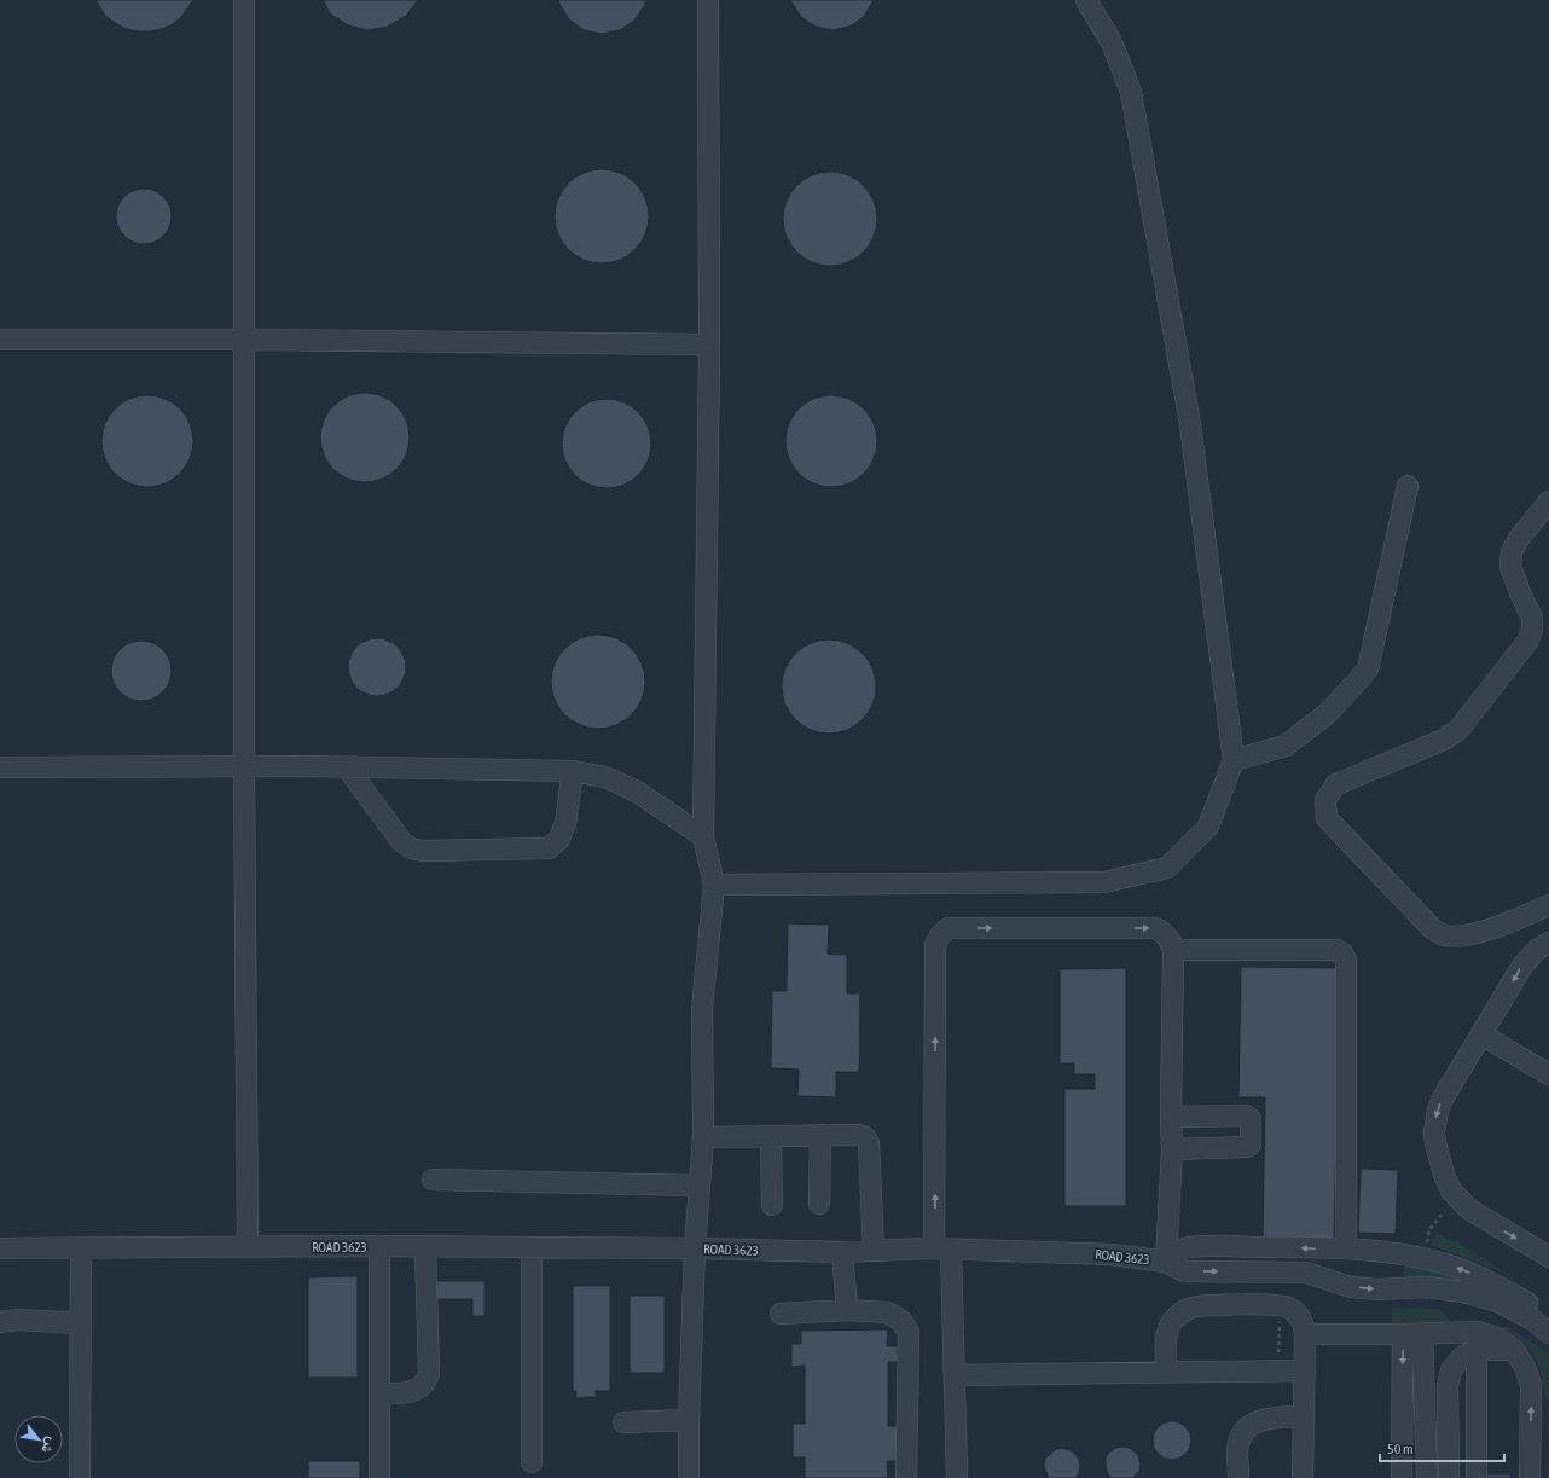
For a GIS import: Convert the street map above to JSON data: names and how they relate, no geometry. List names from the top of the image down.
{
  "streets": {
    "street": ["ROAD 3623"]
  },
  "scale_bar": "50 m",
  "north": "bottom right"
}
